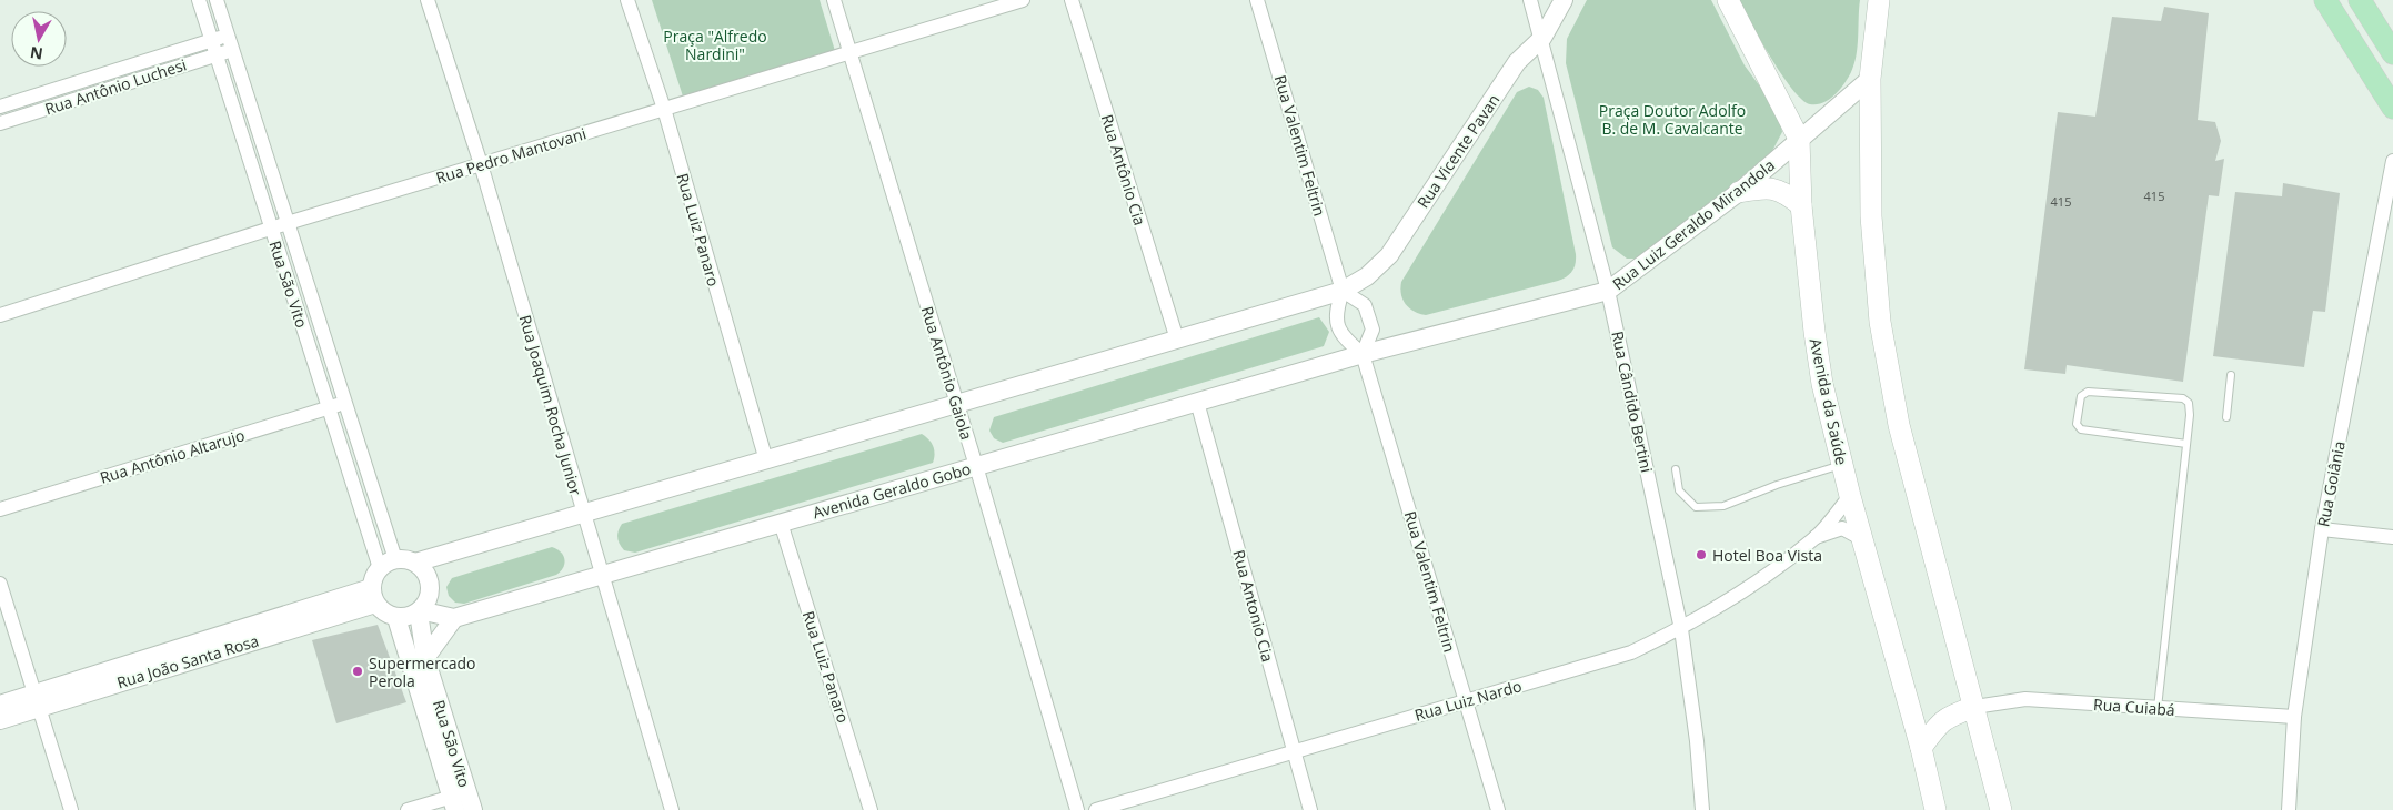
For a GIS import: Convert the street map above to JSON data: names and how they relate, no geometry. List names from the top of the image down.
{
  "streets": {
    "main road": ["Avenida da Saúde"],
    "street": [
      "Rua Antônio Luchesi",
      "Rua Valentim Feltrin",
      "Rua Vicente Pavan",
      "Rua Pedro Mantovani",
      "Rua Antônio Cia",
      "Rua Luiz Geraldo Mirandola",
      "Rua Luiz Panaro",
      "Rua São Vito",
      "Rua Antônio Gaiola",
      "Rua Cândido Bertini",
      "Rua Joaquim Rocha Junior",
      "Rua Antônio Altarujo",
      "Rua Goiânia",
      "Avenida Geraldo Gobo",
      "Rua Antonio Cia",
      "Rua João Santa Rosa",
      "Rua Luiz Nardo",
      "Rua Cuiabá"
    ]
  },
  "crossings": [
    ["Rua Antônio Luchesi", "Rua São Vito"],
    ["Rua Valentim Feltrin", "Rua Vicente Pavan"],
    ["Rua Valentim Feltrin", "Rua Luiz Geraldo Mirandola"],
    ["Rua Valentim Feltrin", "Avenida Geraldo Gobo"],
    ["Rua Valentim Feltrin", "Rua Luiz Nardo"],
    ["Rua Vicente Pavan", "Rua Cândido Bertini"],
    ["Rua Pedro Mantovani", "Rua Luiz Panaro"],
    ["Rua Pedro Mantovani", "Rua São Vito"],
    ["Rua Pedro Mantovani", "Rua Antônio Gaiola"],
    ["Rua Pedro Mantovani", "Rua Joaquim Rocha Junior"],
    ["Rua Luiz Geraldo Mirandola", "Rua Cândido Bertini"],
    ["Rua Luiz Geraldo Mirandola", "Avenida da Saúde"],
    ["Rua Luiz Geraldo Mirandola", "Avenida Geraldo Gobo"],
    ["Rua Luiz Panaro", "Avenida Geraldo Gobo"],
    ["Rua São Vito", "Rua Antônio Altarujo"],
    ["Rua São Vito", "Avenida Geraldo Gobo"],
    ["Rua São Vito", "Rua João Santa Rosa"],
    ["Rua Antônio Gaiola", "Avenida Geraldo Gobo"],
    ["Rua Cândido Bertini", "Rua Luiz Nardo"],
    ["Avenida da Saúde", "Rua Luiz Nardo"],
    ["Rua Joaquim Rocha Junior", "Avenida Geraldo Gobo"],
    ["Rua Goiânia", "Rua Cuiabá"],
    ["Avenida Geraldo Gobo", "Rua Antonio Cia"],
    ["Avenida Geraldo Gobo", "Rua João Santa Rosa"],
    ["Rua Antonio Cia", "Rua Luiz Nardo"]
  ],
  "parks": ["Praça \"Alfredo Nardini\"", "Praça Doutor Adolfo B. de M. Cavalcante"],
  "places": ["Hotel Boa Vista", "Supermercado Perola"],
  "house_numbers": ["415", "415"],
  "north": "bottom"
}
